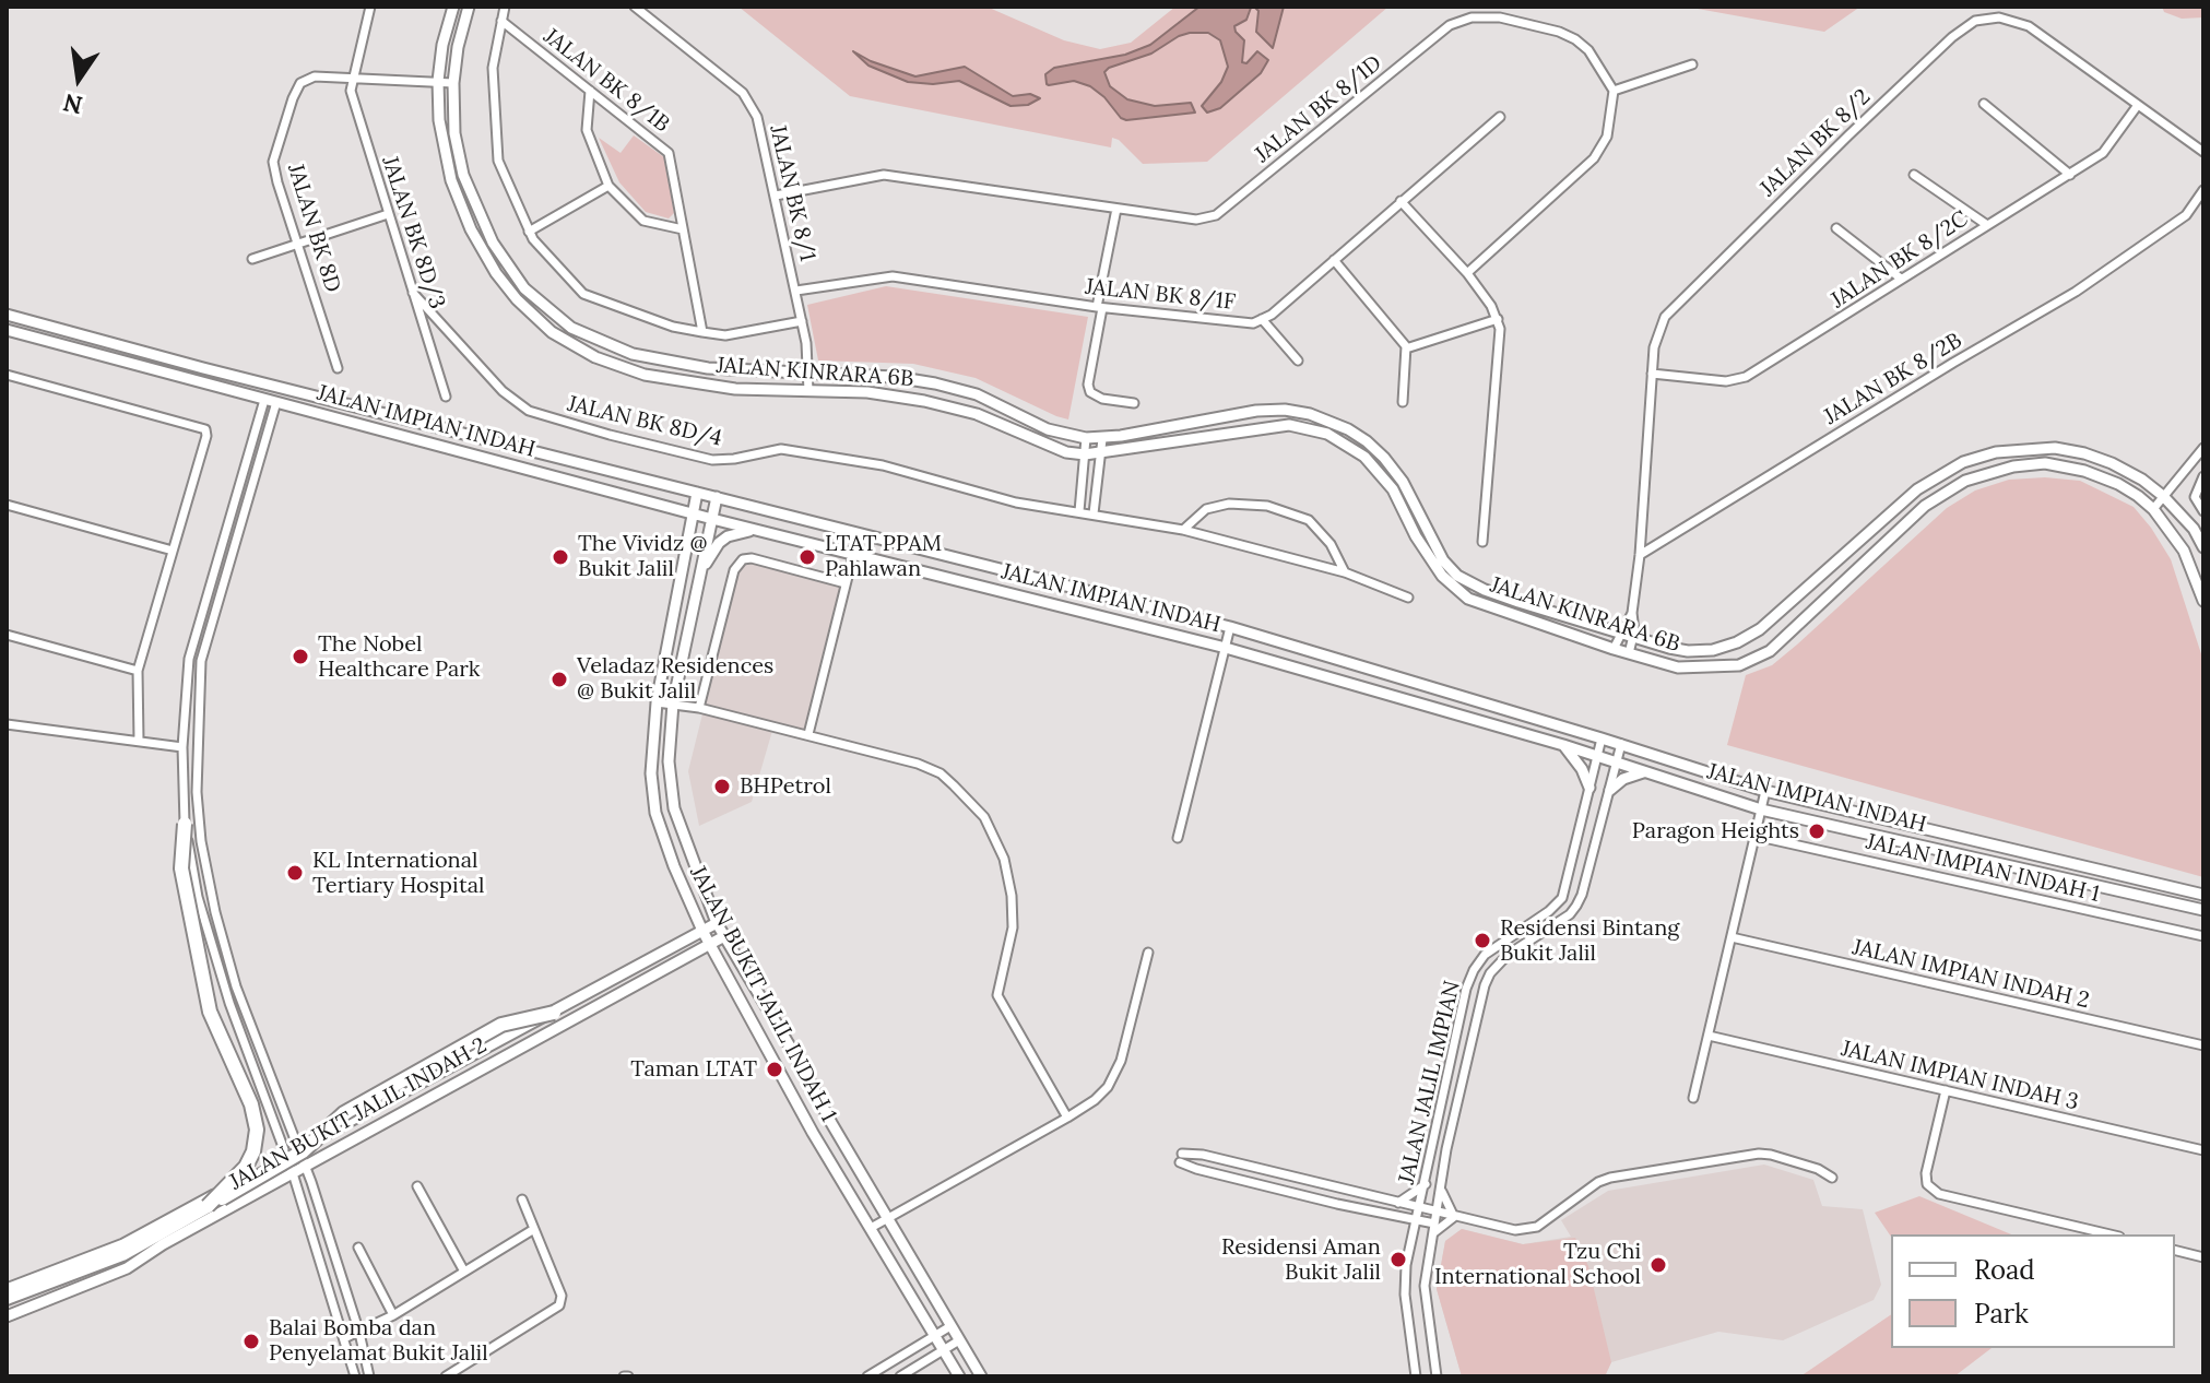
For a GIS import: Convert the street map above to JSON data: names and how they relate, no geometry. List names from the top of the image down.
{
  "streets": {
    "street": [
      "JALAN BK 8/1B",
      "JALAN BK 8/1D",
      "JALAN BK 8/2",
      "JALAN BK 8/1",
      "JALAN BK 8D",
      "JALAN BK 8D/3",
      "JALAN BK 8/2C",
      "JALAN BK 8/1F",
      "JALAN KINRARA 6B",
      "JALAN BK 8/2B",
      "JALAN IMPIAN INDAH",
      "JALAN BK 8D/4",
      "JALAN IMPIAN INDAH 1",
      "JALAN IMPIAN INDAH 2",
      "JALAN BUKIT JALIL INDAH 1",
      "JALAN IMPIAN INDAH 3",
      "JALAN JALIL IMPIAN",
      "JALAN BUKIT JALIL INDAH 2"
    ]
  },
  "crossings": [
    ["JALAN BK 8/1D", "JALAN BK 8/1"],
    ["JALAN BK 8/2", "JALAN BK 8/2C"],
    ["JALAN BK 8/2", "JALAN BK 8/2B"],
    ["JALAN BK 8/1", "JALAN BK 8/1F"],
    ["JALAN BK 8/1", "JALAN KINRARA 6B"],
    ["JALAN BK 8D", "JALAN BK 8D/3"],
    ["JALAN BK 8D", "JALAN KINRARA 6B"],
    ["JALAN BK 8D/3", "JALAN BK 8D/4"],
    ["JALAN IMPIAN INDAH", "JALAN BUKIT JALIL INDAH 1"],
    ["JALAN IMPIAN INDAH", "JALAN JALIL IMPIAN"],
    ["JALAN BUKIT JALIL INDAH 1", "JALAN BUKIT JALIL INDAH 2"]
  ],
  "places": [
    "The Vividz @ Bukit Jalil",
    "LTAT PPAM Pahlawan",
    "The Nobel Healthcare Park",
    "Veladaz Residences @ Bukit Jalil",
    "BHPetrol",
    "Paragon Heights",
    "KL International Tertiary Hospital",
    "Residensi Bintang Bukit Jalil",
    "Taman LTAT",
    "Residensi Aman Bukit Jalil",
    "Tzu Chi International School",
    "Balai Bomba dan Penyelamat Bukit Jalil"
  ],
  "legend": ["Road", "Park"],
  "north": "bottom"
}
